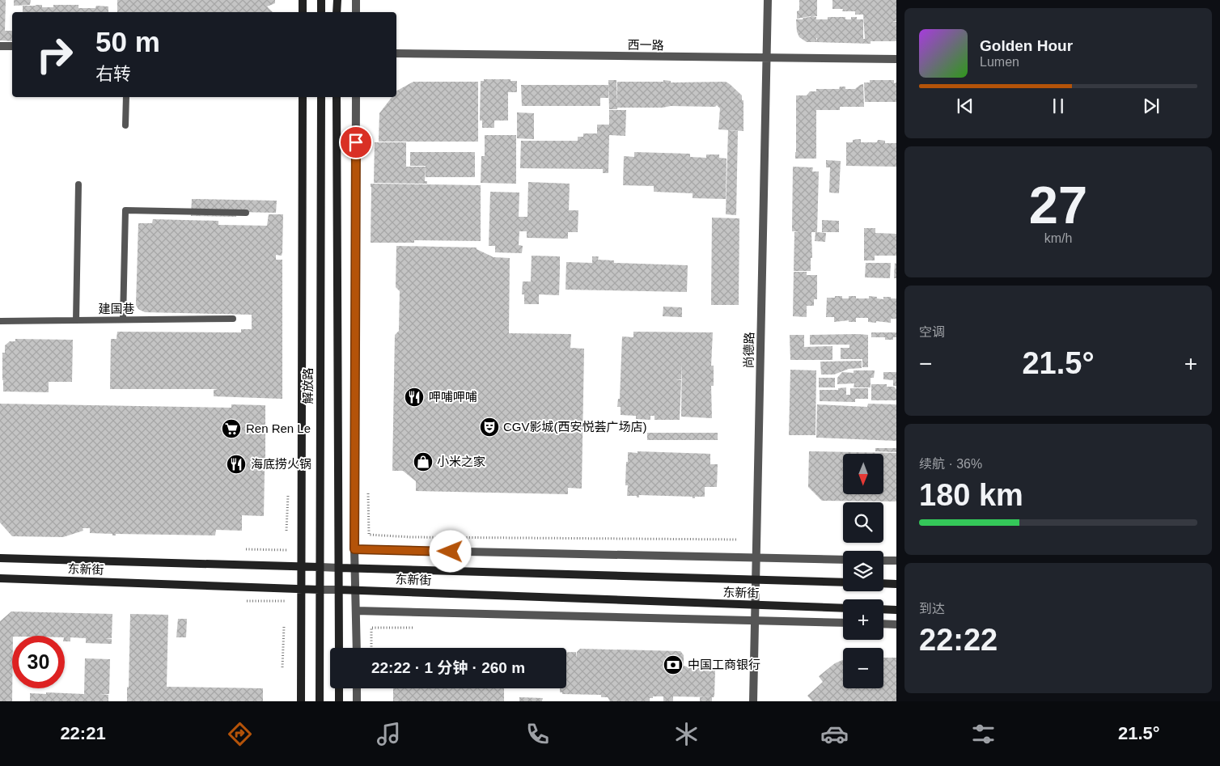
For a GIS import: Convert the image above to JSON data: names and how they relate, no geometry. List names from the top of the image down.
{
  "streets": {
    "main road": ["解放路", "东新街"],
    "street": ["西一路", "尚德路"],
    "lane": ["建国巷"]
  },
  "crossings": [
    ["西一路", "尚德路"],
    ["尚德路", "东新街"],
    ["解放路", "东新街"]
  ],
  "places": {
    "restaurant": ["呷哺呷哺", "海底捞火锅"],
    "theatre": ["CGV影城(西安悦荟广场店)"],
    "supermarket": ["Ren Ren Le"],
    "shop": ["小米之家"],
    "bank": ["中国工商银行"]
  },
  "north": "bottom",
  "page": {
    "turn": ["50 m", "右转"],
    "song": ["Golden Hour", "Lumen"],
    "tile": [
      ["27", "km/h"],
      "空调",
      ["续航 · 36%", "180 km"],
      ["到达", "22:22"]
    ],
    "heat": ["−", "21.5°", "+"],
    "map_buttons": ["+", "−"],
    "limit": "30",
    "trip": "22:22 · 1 分钟 · 260 m",
    "tabs": ["22:21", "21.5°"]
  }
}
